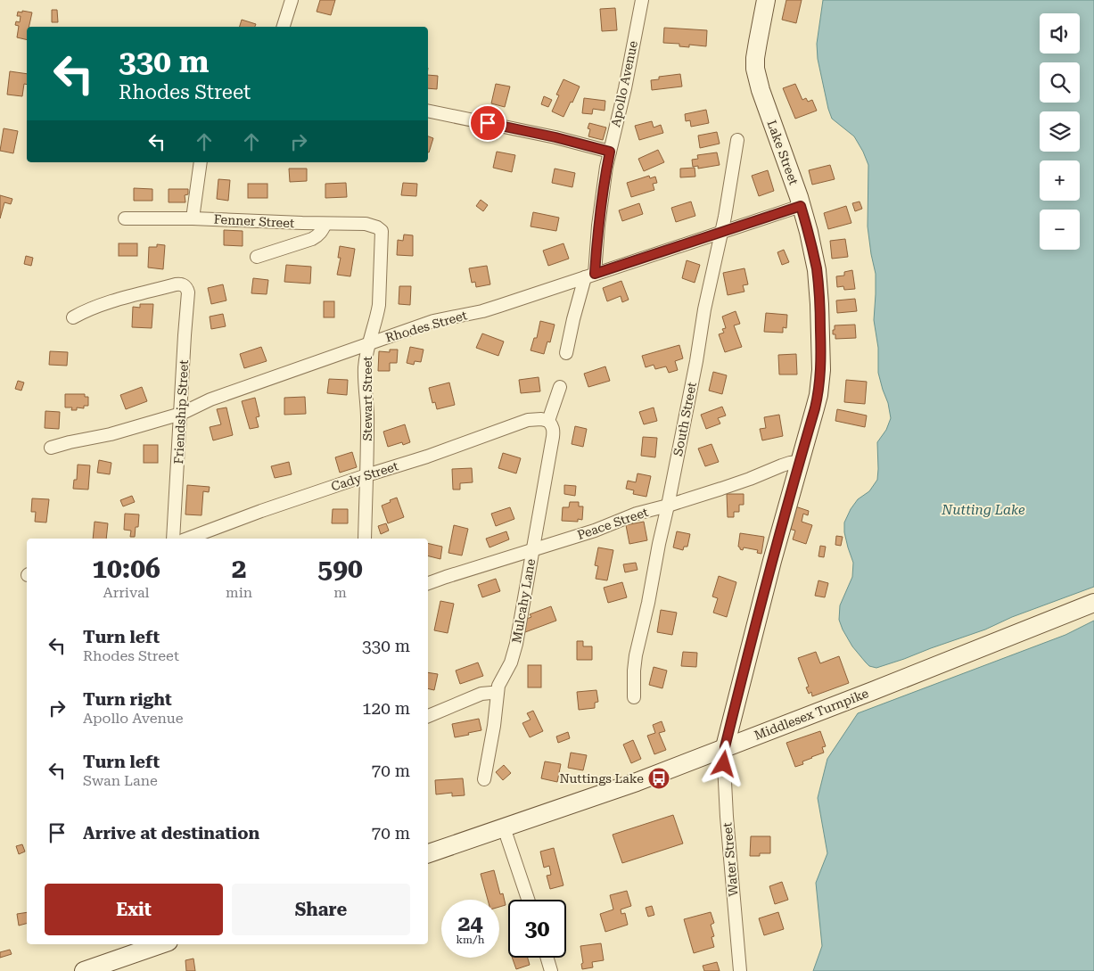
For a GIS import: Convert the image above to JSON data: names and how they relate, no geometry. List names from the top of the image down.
{
  "streets": {
    "main road": ["Lake Street", "Middlesex Turnpike"],
    "street": [
      "Apollo Avenue",
      "Fenner Street",
      "Rhodes Street",
      "Stewart Street",
      "Friendship Street",
      "South Street",
      "Cady Street",
      "Peace Street",
      "Mulcahy Lane",
      "Water Street"
    ]
  },
  "crossings": [
    ["Apollo Avenue", "Rhodes Street"],
    ["Lake Street", "Rhodes Street"],
    ["Lake Street", "Peace Street"],
    ["Lake Street", "Middlesex Turnpike"],
    ["Lake Street", "Water Street"],
    ["Fenner Street", "Stewart Street"],
    ["Rhodes Street", "Stewart Street"],
    ["Rhodes Street", "Friendship Street"],
    ["Rhodes Street", "South Street"],
    ["Stewart Street", "Cady Street"],
    ["South Street", "Peace Street"],
    ["Cady Street", "Mulcahy Lane"],
    ["Peace Street", "Mulcahy Lane"],
    ["Middlesex Turnpike", "Water Street"]
  ],
  "water": ["Nutting Lake"],
  "places": {
    "bus stop": ["Nuttings Lake"]
  },
  "page": {
    "map_buttons": ["+", "−"],
    "turn": ["330 m", "Rhodes Street"],
    "eta": [
      "10:06",
      "Arrival",
      "2",
      "min",
      "590",
      "m"
    ],
    "list": [
      {
        "name": "Turn left",
        "note": "Rhodes Street",
        "value": "330 m"
      },
      {
        "name": "Turn right",
        "note": "Apollo Avenue",
        "value": "120 m"
      },
      {
        "name": "Turn left",
        "note": "Swan Lane",
        "value": "70 m"
      },
      {
        "name": "Arrive at destination",
        "value": "70 m"
      }
    ],
    "buttons": ["Exit", "Share"],
    "speed": "24 km/h",
    "limit": "30"
  }
}
